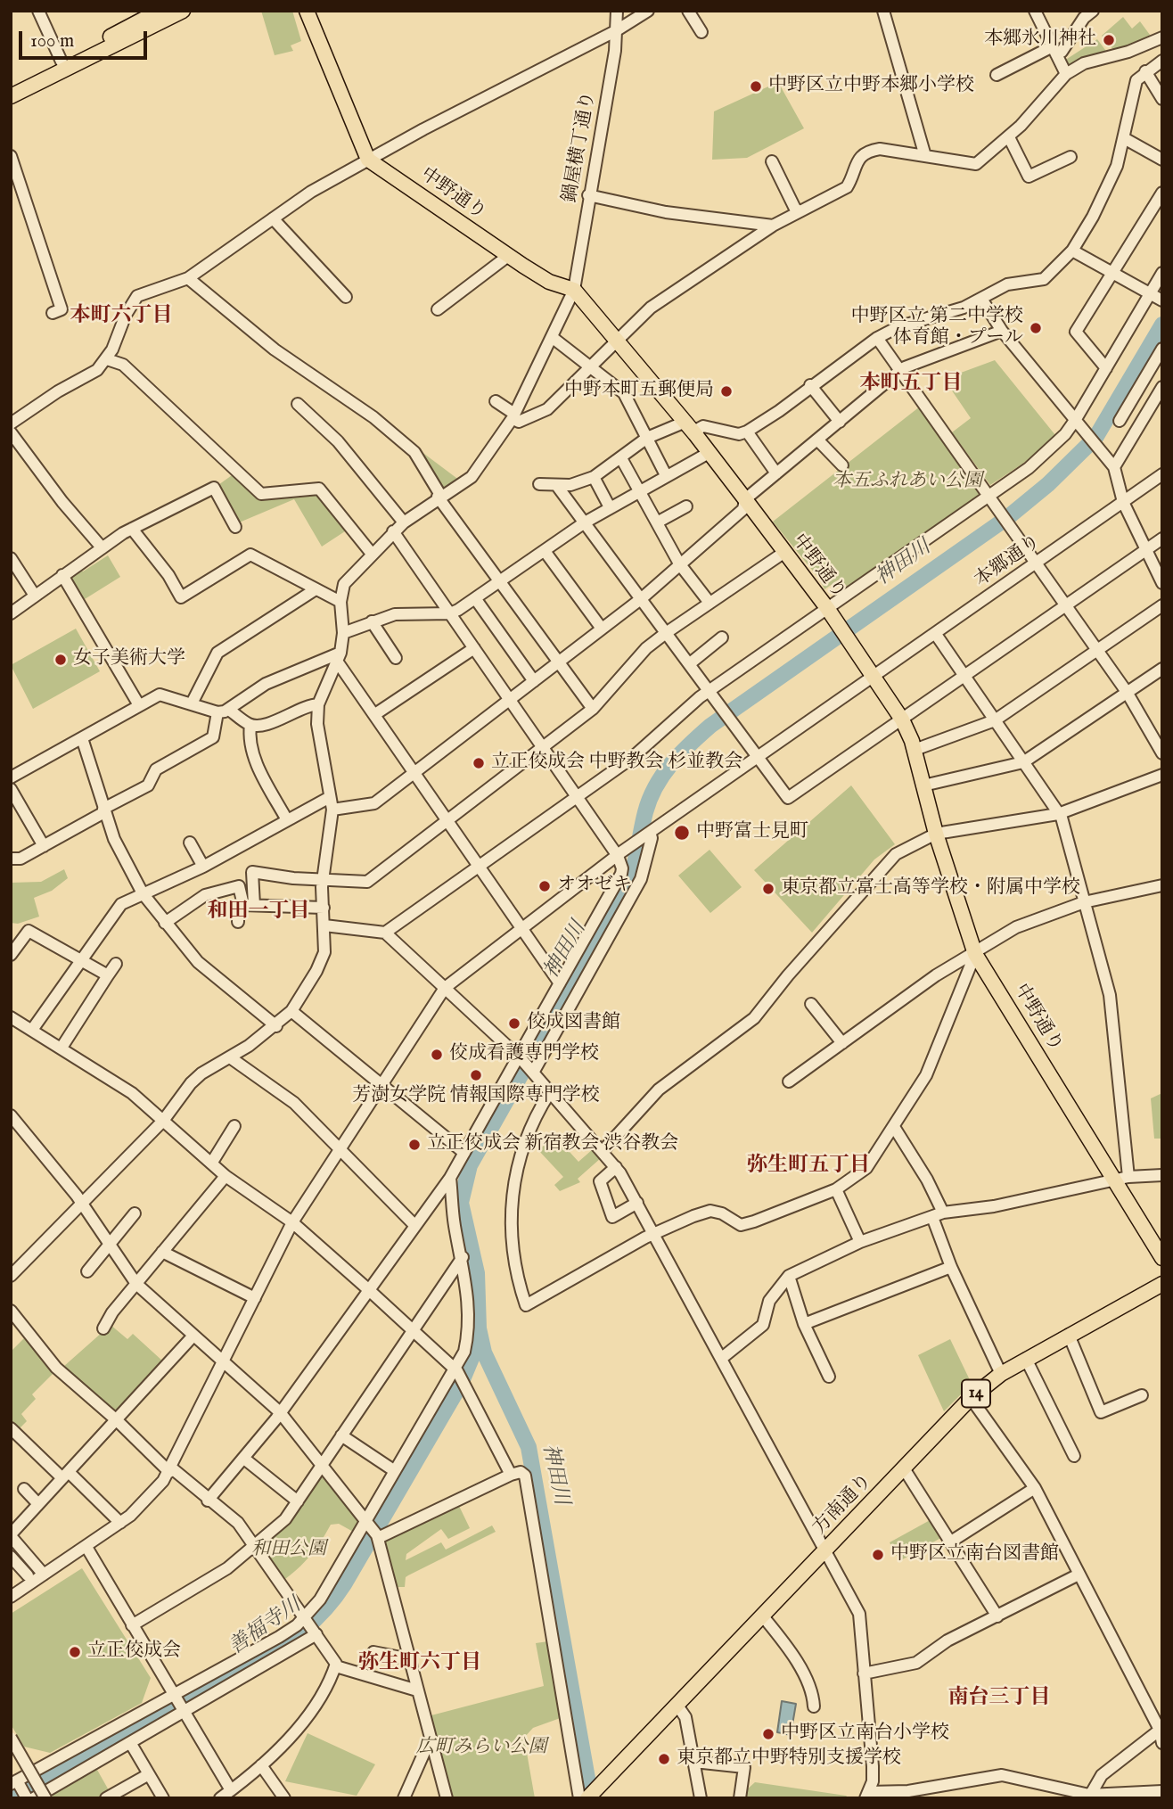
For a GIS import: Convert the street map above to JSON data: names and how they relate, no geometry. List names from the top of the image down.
{
  "streets": {
    "main road": ["中野通り", "14", "方南通り"],
    "street": ["鍋屋横丁通り", "本郷通り"]
  },
  "crossings": [
    ["鍋屋横丁通り", "中野通り"],
    ["中野通り", "本郷通り"]
  ],
  "districts": [
    "本町六丁目",
    "本町五丁目",
    "和田一丁目",
    "弥生町五丁目",
    "弥生町六丁目",
    "南台三丁目"
  ],
  "water": ["神田川", "善福寺川"],
  "parks": ["本五ふれあい公園", "和田公園", "広町みらい公園"],
  "places": [
    "本郷氷川神社",
    "中野区立中野本郷小学校",
    "中野区立 第二中学校 体育館・プール",
    "中野本町五郵便局",
    "女子美術大学",
    "立正佼成会 中野教会 杉並教会",
    "中野富士見町",
    "オオゼキ",
    "東京都立富士高等学校・附属中学校",
    "佼成図書館",
    "佼成看護専門学校",
    "芳澍女学院 情報国際専門学校",
    "立正佼成会 新宿教会 渋谷教会",
    "中野区立南台図書館",
    "立正佼成会",
    "中野区立南台小学校",
    "東京都立中野特別支援学校"
  ],
  "scale_bar": "100 m"
}
